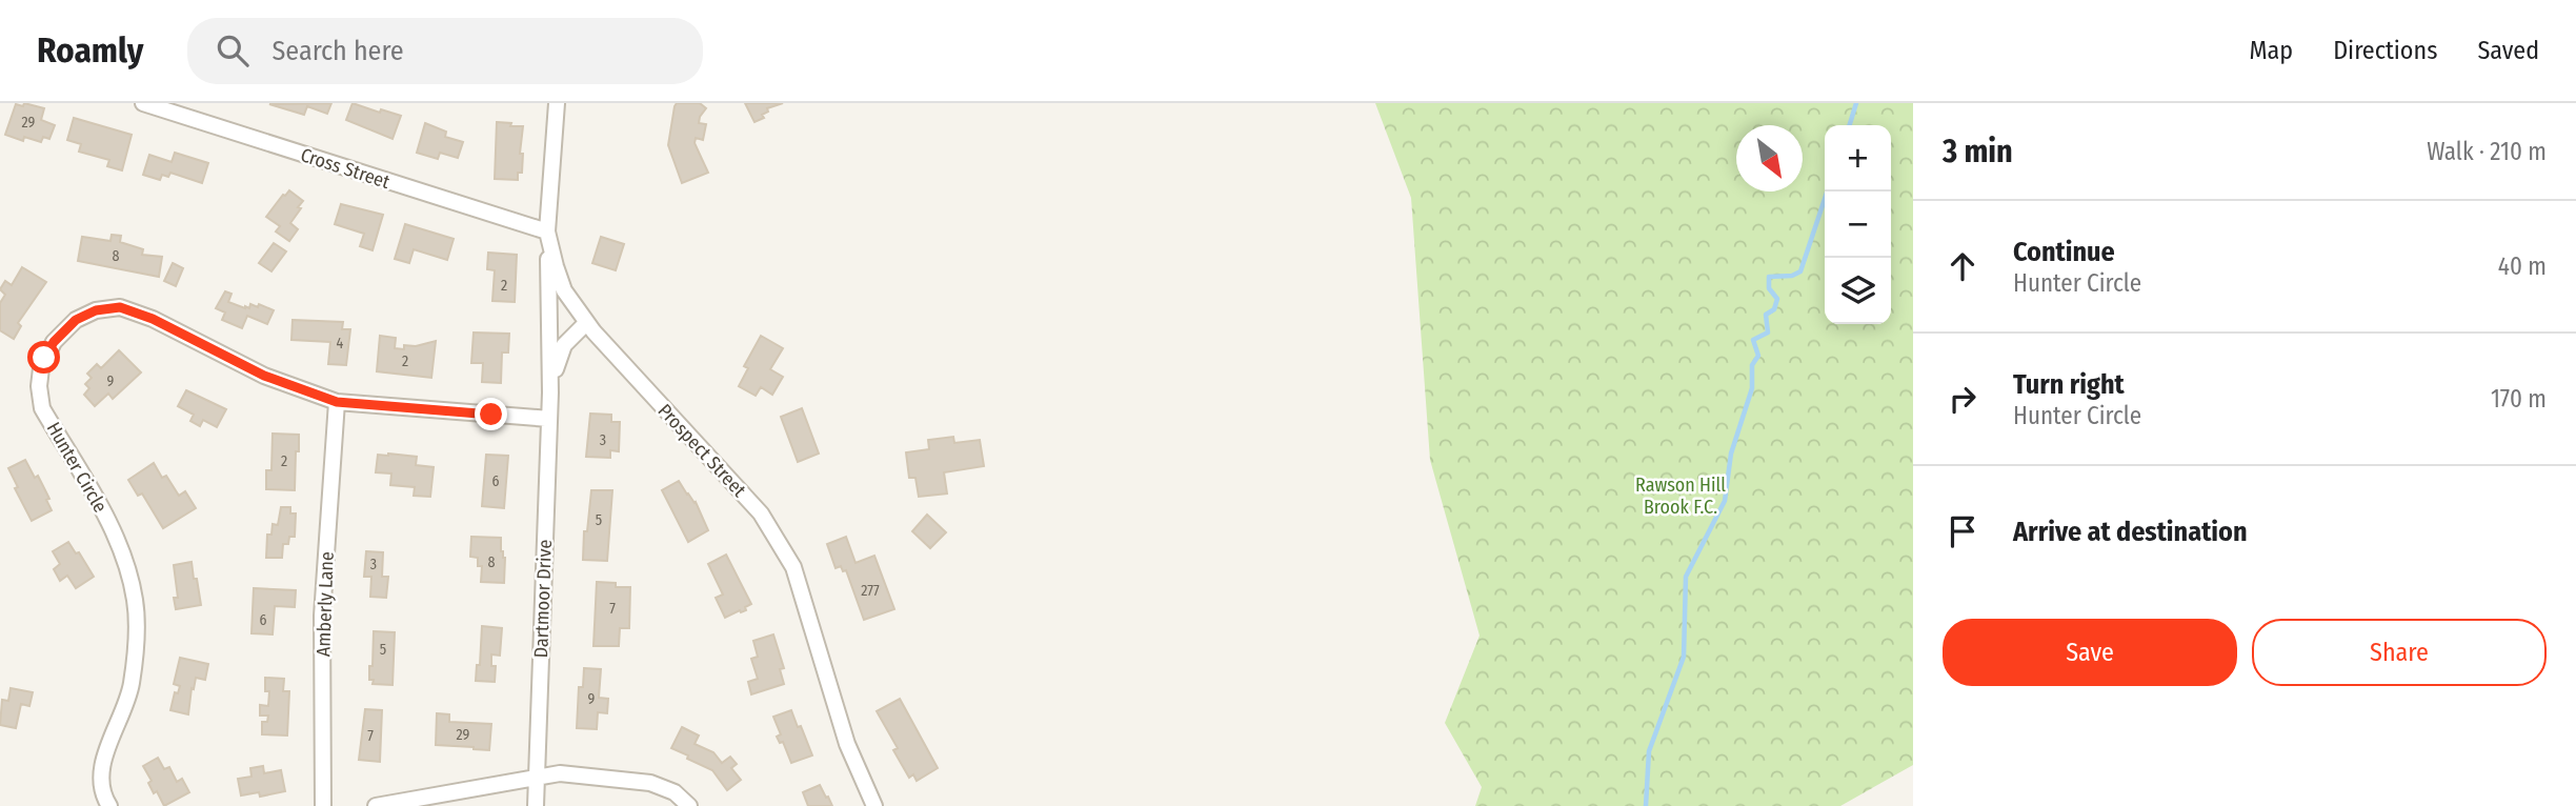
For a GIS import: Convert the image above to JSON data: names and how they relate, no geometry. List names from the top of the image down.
{
  "streets": {
    "street": [
      "Cross Street",
      "Prospect Street",
      "Hunter Circle",
      "Dartmoor Drive",
      "Amberly Lane"
    ]
  },
  "crossings": [
    ["Cross Street", "Prospect Street"],
    ["Cross Street", "Dartmoor Drive"],
    ["Prospect Street", "Dartmoor Drive"],
    ["Hunter Circle", "Dartmoor Drive"],
    ["Hunter Circle", "Amberly Lane"]
  ],
  "parks": ["Rawson Hill Brook F.C."],
  "house_numbers": [
    "29",
    "8",
    "2",
    "4",
    "2",
    "9",
    "3",
    "2",
    "6",
    "5",
    "8",
    "3",
    "277",
    "7",
    "6",
    "5",
    "9",
    "29",
    "7"
  ],
  "north": "bottom right",
  "page": {
    "header": "Roamly",
    "search": "Search here",
    "nav": ["Map", "Directions", "Saved"],
    "heading": ["3 min", "Walk · 210 m"],
    "map_buttons": ["+", "−"],
    "list": [
      ["Continue", "Hunter Circle", "40 m"],
      ["Turn right", "Hunter Circle", "170 m"],
      "Arrive at destination"
    ],
    "buttons": ["Save", "Share"]
  }
}
